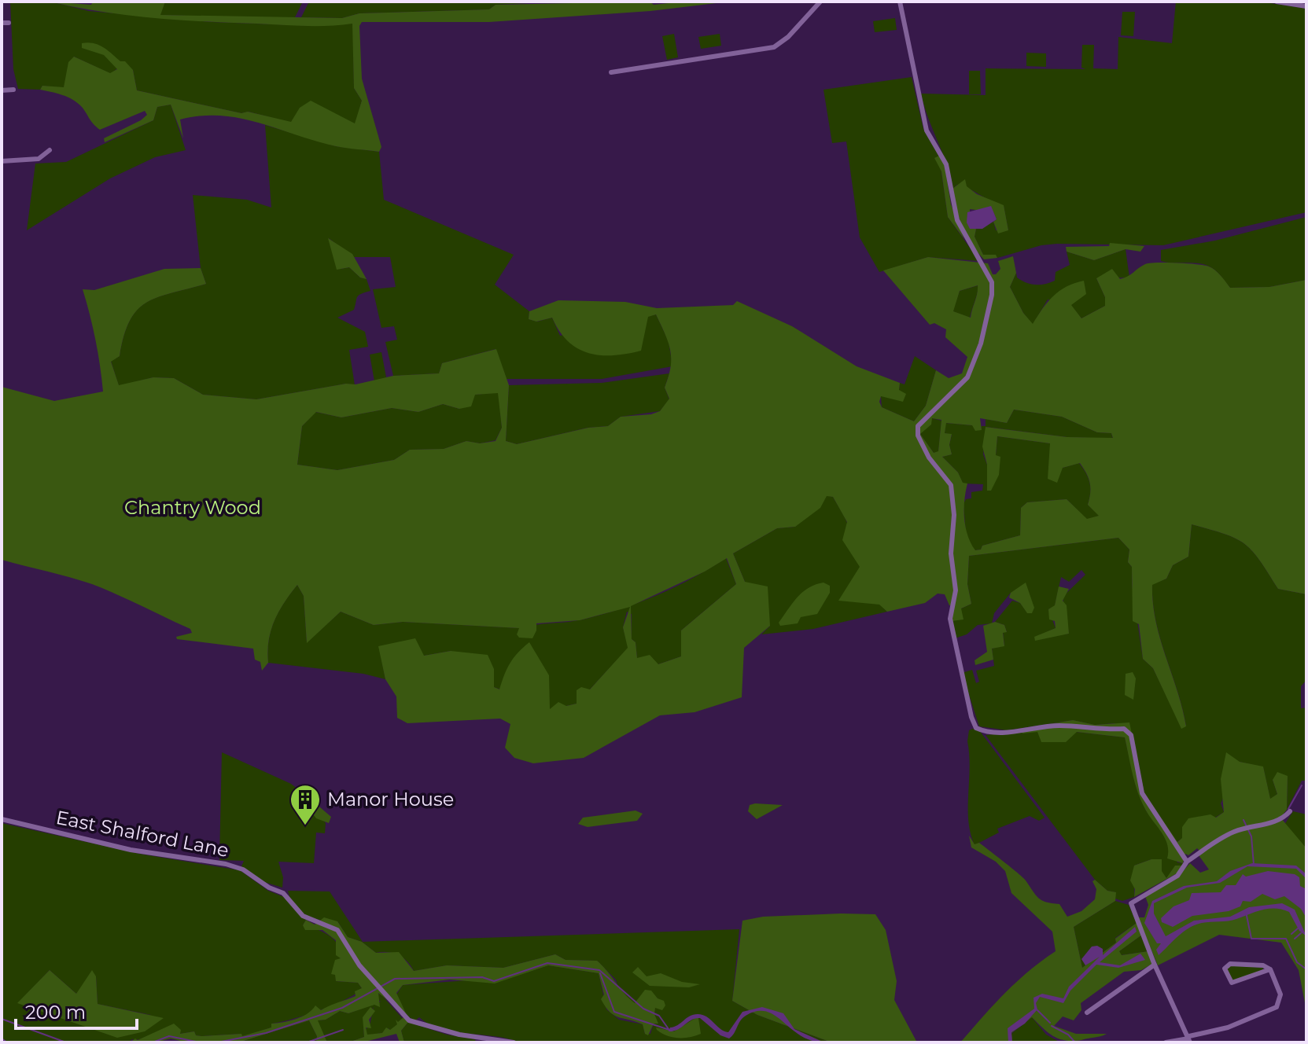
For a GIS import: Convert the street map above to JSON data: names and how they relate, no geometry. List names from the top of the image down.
{
  "streets": {
    "street": ["East Shalford Lane"]
  },
  "parks": ["Chantry Wood"],
  "places": {
    "building": ["Manor House"]
  },
  "scale_bar": "200 m"
}
